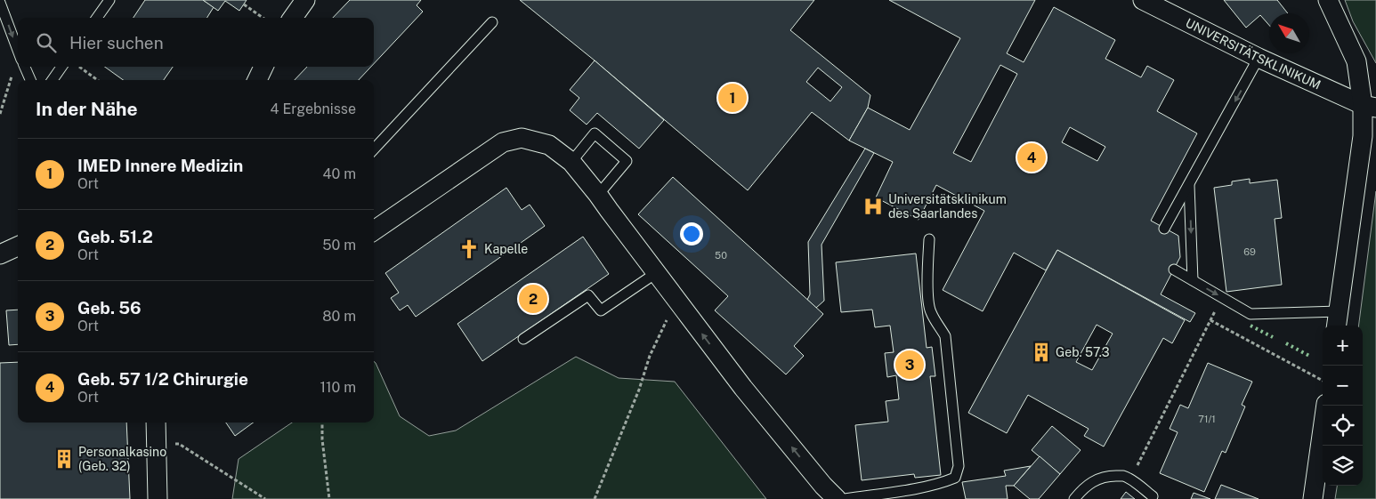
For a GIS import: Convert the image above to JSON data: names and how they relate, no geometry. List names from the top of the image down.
{
  "streets": {
    "street": ["UNIVERSITÄTSKLINIKUM"]
  },
  "places": {
    "hospital": ["Universitätsklinikum des Saarlandes"],
    "church": ["Kapelle"],
    "building": ["Geb. 57.3", "Personalkasino (Geb. 32)"]
  },
  "house_numbers": ["69", "50", "71/1"],
  "north": "top left",
  "page": {
    "search": "Hier suchen",
    "heading": ["In der Nähe", "4 Ergebnisse"],
    "pins": [
      "1",
      "4",
      "2",
      "3"
    ],
    "list": [
      {
        "mark": "1",
        "name": "IMED Innere Medizin",
        "note": "Ort",
        "value": "40 m"
      },
      {
        "mark": "2",
        "name": "Geb. 51.2",
        "note": "Ort",
        "value": "50 m"
      },
      {
        "mark": "3",
        "name": "Geb. 56",
        "note": "Ort",
        "value": "80 m"
      },
      {
        "mark": "4",
        "name": "Geb. 57 1/2 Chirurgie",
        "note": "Ort",
        "value": "110 m"
      }
    ],
    "map_buttons": ["+", "−"]
  }
}
